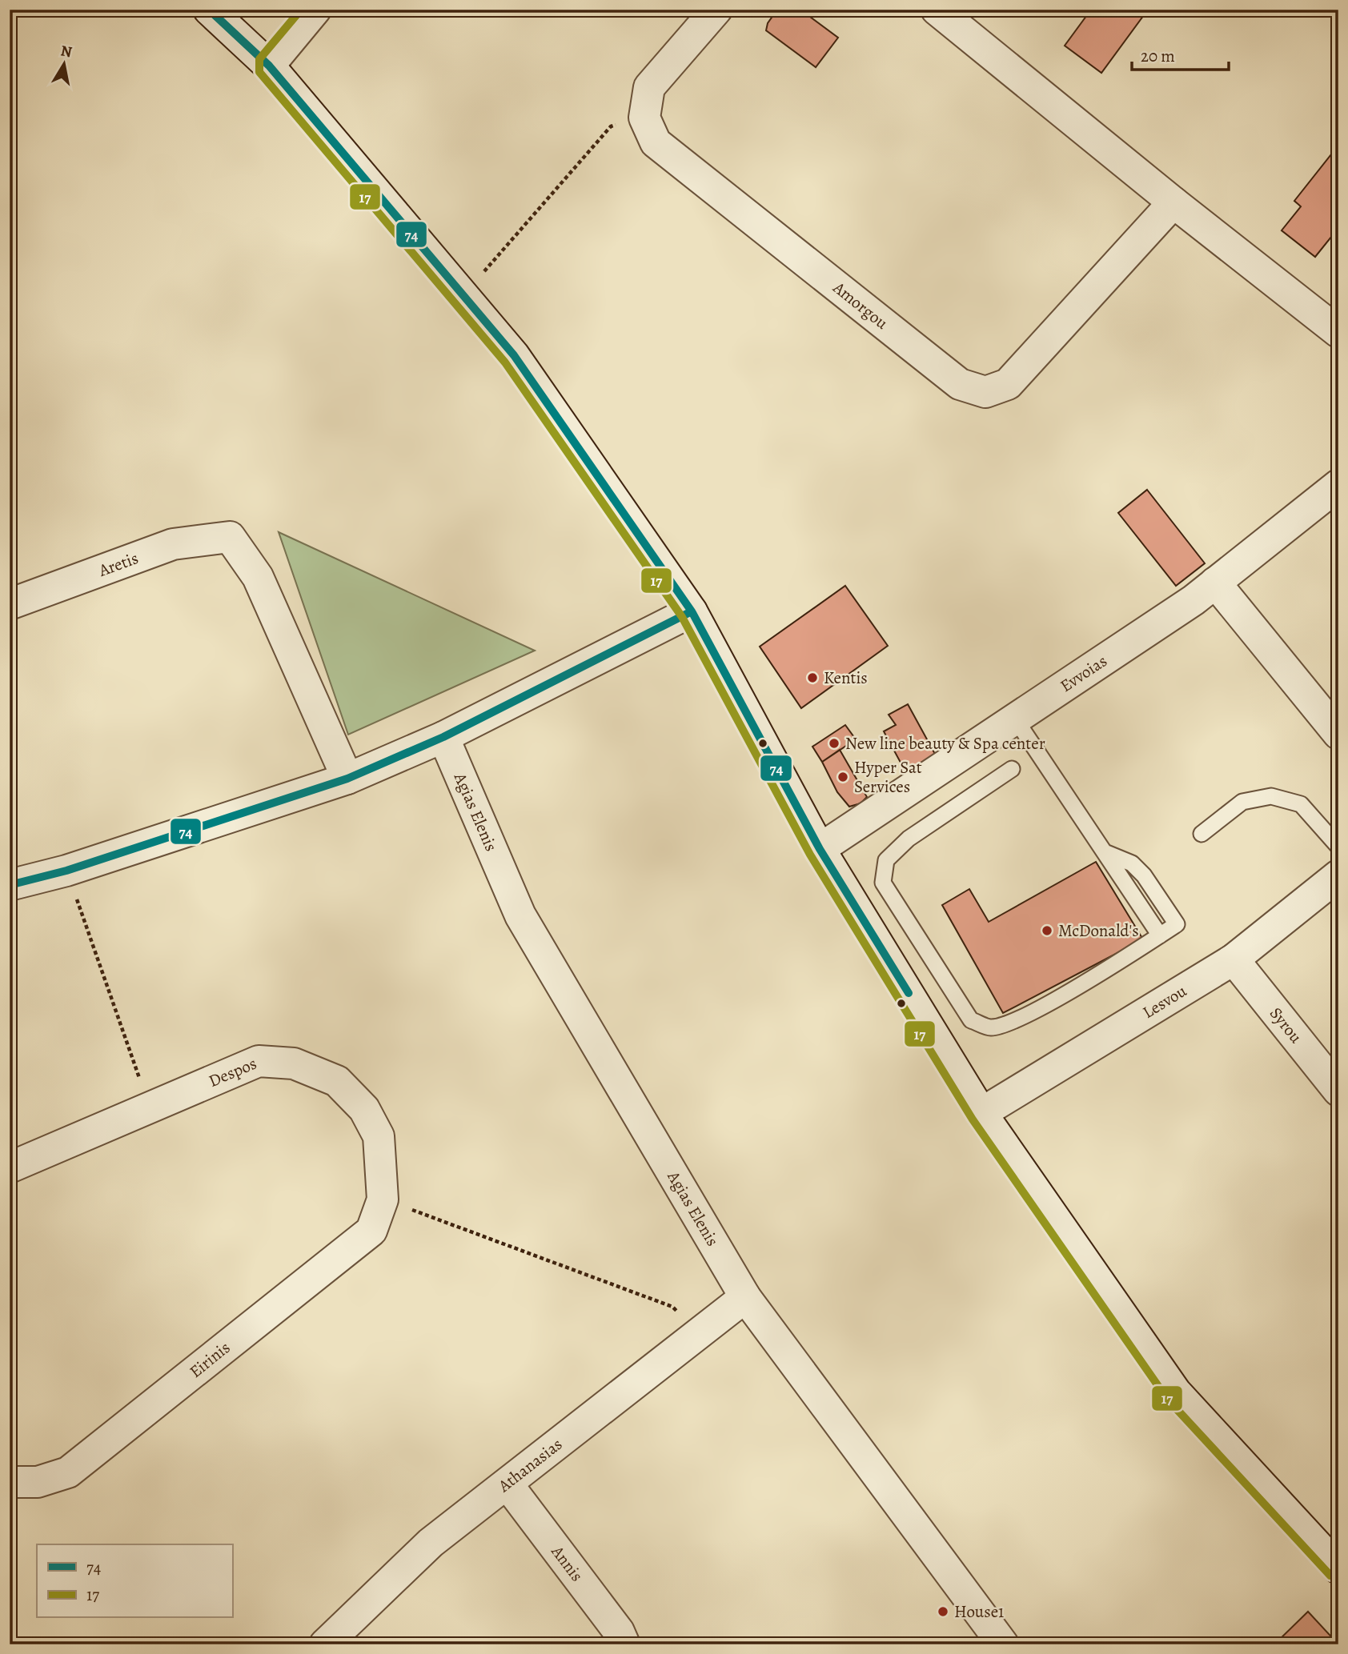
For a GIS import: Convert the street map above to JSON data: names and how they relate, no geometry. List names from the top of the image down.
{
  "streets": {
    "street": [
      "Amorgou",
      "Aretis",
      "Evvoias",
      "Agias Elenis",
      "Lesvou",
      "Syrou",
      "Despos",
      "Eirinis",
      "Athanasias",
      "Annis"
    ]
  },
  "crossings": [
    ["Agias Elenis", "Athanasias"],
    ["Lesvou", "Syrou"],
    ["Despos", "Eirinis"],
    ["Athanasias", "Annis"]
  ],
  "places": [
    "Kentis",
    "New line beauty & Spa center",
    "Hyper Sat Services",
    "McDonald's",
    "House1"
  ],
  "lines": ["transit line 74", "transit line 17"],
  "legend": ["74", "17"],
  "scale_bar": "20 m",
  "north": "top"
}
